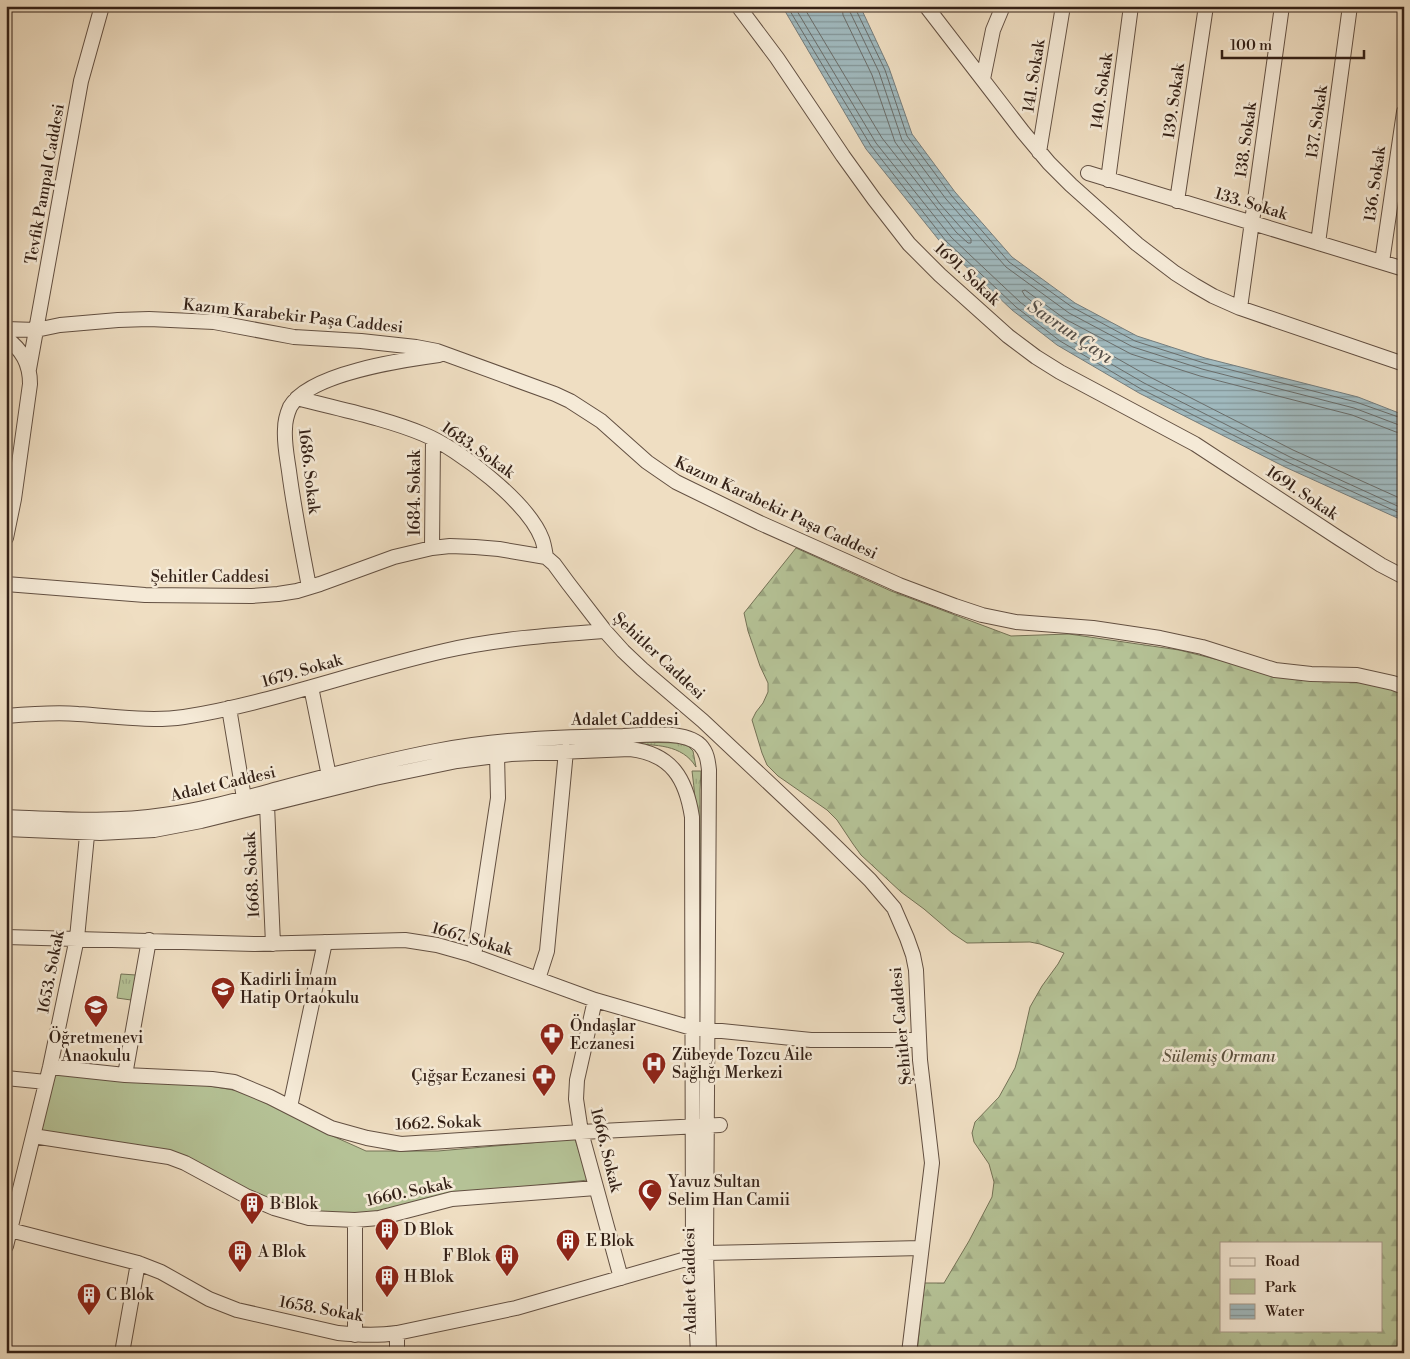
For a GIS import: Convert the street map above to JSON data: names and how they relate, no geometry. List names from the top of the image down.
{
  "streets": {
    "street": [
      "141. Sokak",
      "140. Sokak",
      "139. Sokak",
      "137. Sokak",
      "138. Sokak",
      "Tevfik Pampal Caddesi",
      "136. Sokak",
      "133. Sokak",
      "1691. Sokak",
      "Kazım Karabekir Paşa Caddesi",
      "1683. Sokak",
      "1686. Sokak",
      "1684. Sokak",
      "Şehitler Caddesi",
      "1679. Sokak",
      "Adalet Caddesi",
      "1668. Sokak",
      "1667. Sokak",
      "1653. Sokak",
      "1662. Sokak",
      "1666. Sokak",
      "1660. Sokak",
      "1658. Sokak"
    ]
  },
  "crossings": [
    ["140. Sokak", "133. Sokak"],
    ["139. Sokak", "133. Sokak"],
    ["137. Sokak", "133. Sokak"],
    ["138. Sokak", "133. Sokak"],
    ["Tevfik Pampal Caddesi", "Kazım Karabekir Paşa Caddesi"],
    ["136. Sokak", "133. Sokak"],
    ["Kazım Karabekir Paşa Caddesi", "1686. Sokak"],
    ["1683. Sokak", "1686. Sokak"],
    ["1683. Sokak", "1684. Sokak"],
    ["1683. Sokak", "Şehitler Caddesi"],
    ["1686. Sokak", "Şehitler Caddesi"],
    ["1684. Sokak", "Şehitler Caddesi"],
    ["Şehitler Caddesi", "1679. Sokak"],
    ["Şehitler Caddesi", "1667. Sokak"],
    ["Şehitler Caddesi", "1658. Sokak"],
    ["Adalet Caddesi", "1667. Sokak"],
    ["Adalet Caddesi", "1653. Sokak"],
    ["Adalet Caddesi", "1658. Sokak"],
    ["1668. Sokak", "1667. Sokak"],
    ["1667. Sokak", "1653. Sokak"],
    ["1667. Sokak", "1666. Sokak"],
    ["1653. Sokak", "1662. Sokak"],
    ["1653. Sokak", "1660. Sokak"],
    ["1653. Sokak", "1658. Sokak"],
    ["1662. Sokak", "1666. Sokak"],
    ["1666. Sokak", "1660. Sokak"],
    ["1666. Sokak", "1658. Sokak"]
  ],
  "water": ["Savrun Çayı"],
  "parks": ["Sülemiş Ormanı"],
  "places": {
    "school or university": ["Kadirli İmam Hatip Ortaokulu", "Öğretmenevi Anaokulu"],
    "pharmacy": ["Öndaşlar Eczanesi", "Çığşar Eczanesi"],
    "hospital": ["Zübeyde Tozcu Aile Sağlığı Merkezi"],
    "mosque": ["Yavuz Sultan Selim Han Camii"],
    "building": [
      "B Blok",
      "D Blok",
      "E Blok",
      "A Blok",
      "F Blok",
      "H Blok",
      "C Blok"
    ]
  },
  "legend": ["Road", "Park", "Water"],
  "scale_bar": "100 m"
}
